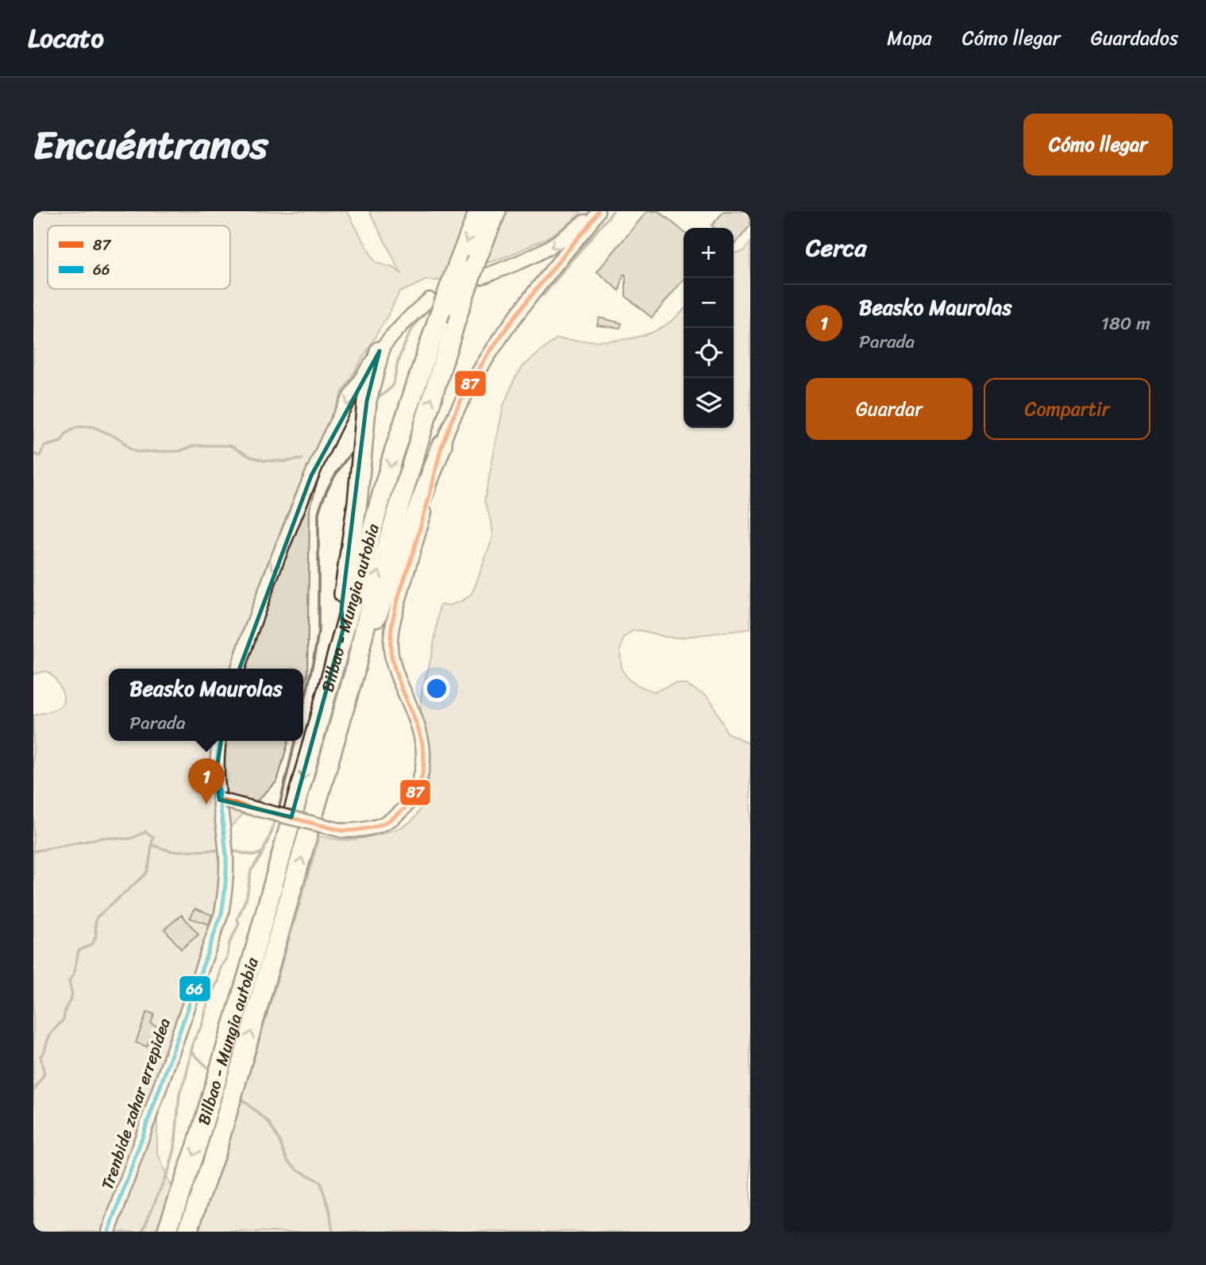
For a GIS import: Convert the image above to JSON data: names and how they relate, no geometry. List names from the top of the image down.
{
  "streets": {
    "highway": ["Bilbao - Mungia autobia"],
    "street": ["Trenbide zahar errepidea"]
  },
  "lines": ["transit line 87", "transit line 66"],
  "legend": ["87", "66"],
  "page": {
    "header": "Locato",
    "nav": ["Mapa", "Cómo llegar", "Guardados"],
    "title": "Encuéntranos",
    "buttons": [
      "Cómo llegar",
      ["Guardar", "Compartir"]
    ],
    "heading": "Cerca",
    "map_buttons": ["+", "−"],
    "list": [
      {
        "mark": "1",
        "name": "Beasko Maurolas",
        "note": "Parada",
        "value": "180 m"
      }
    ],
    "popup": ["Beasko Maurolas", "Parada"],
    "pins": "1"
  }
}
